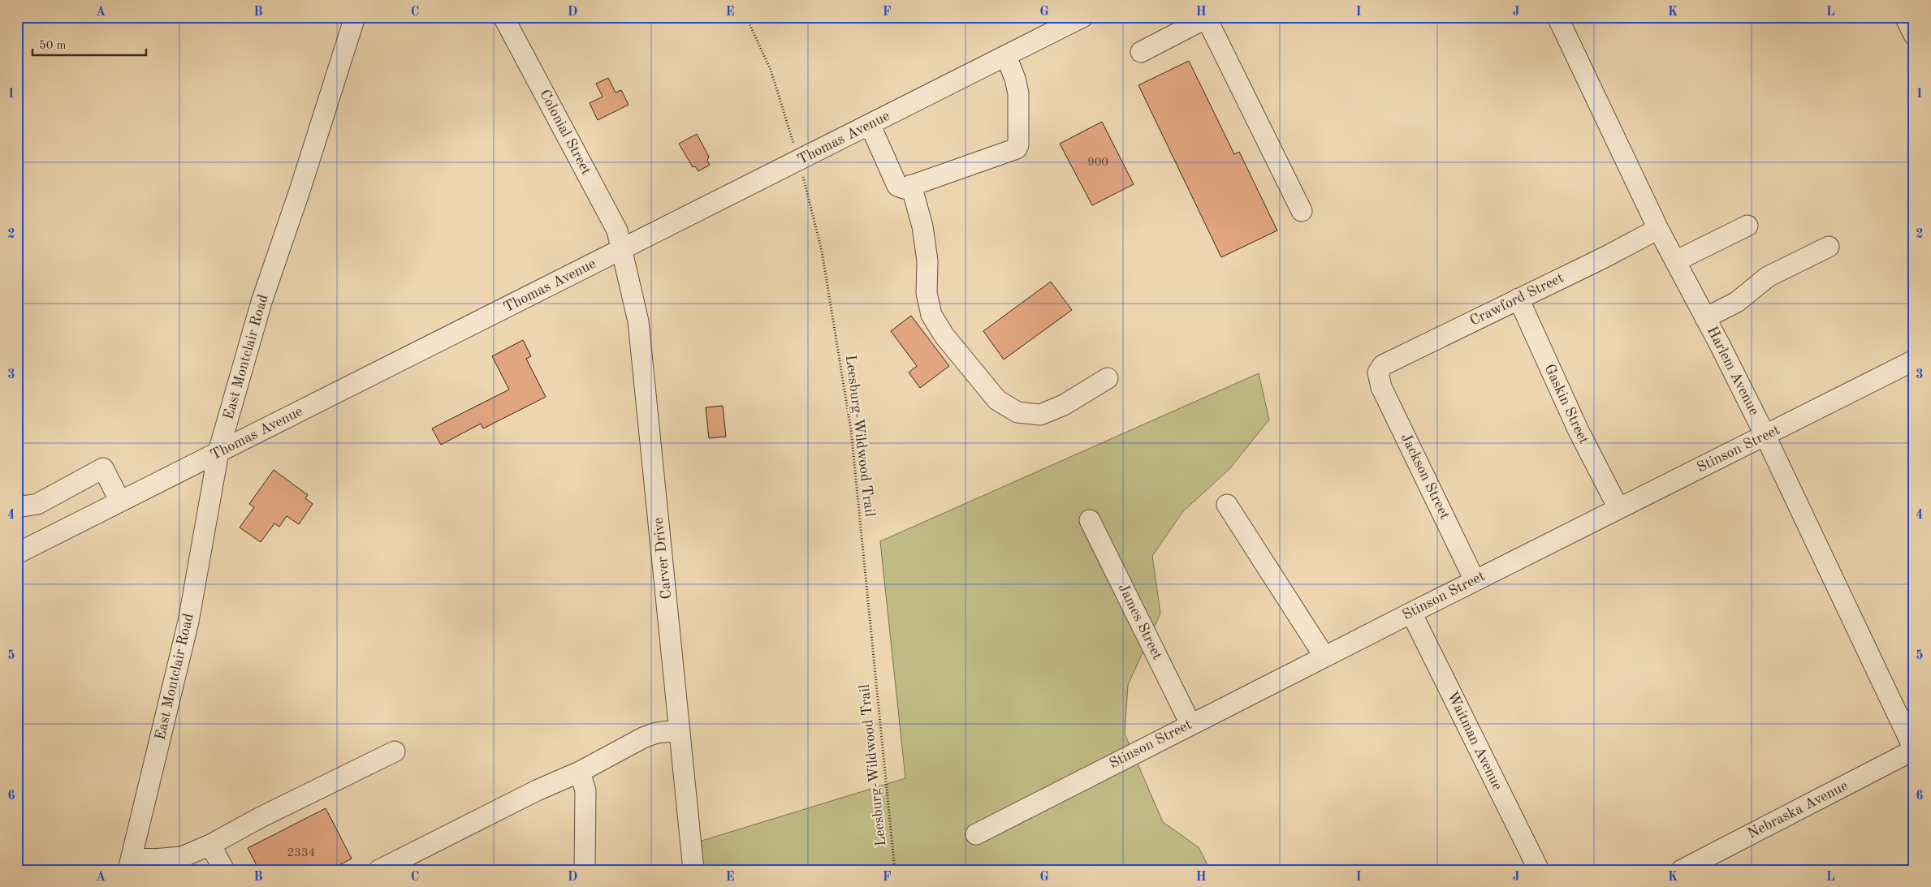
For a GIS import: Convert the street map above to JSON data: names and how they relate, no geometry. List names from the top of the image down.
{
  "streets": {
    "street": [
      "Colonial Street",
      "Thomas Avenue",
      "Crawford Street",
      "East Montclair Road",
      "Harlem Avenue",
      "Gaskin Street",
      "Stinson Street",
      "Jackson Street",
      "Carver Drive",
      "James Street",
      "Waitman Avenue",
      "Nebraska Avenue"
    ],
    "path": ["Leesburg-Wildwood Trail"]
  },
  "crossings": [
    ["Colonial Street", "Thomas Avenue"],
    ["Colonial Street", "Carver Drive"],
    ["Thomas Avenue", "East Montclair Road"],
    ["Thomas Avenue", "Leesburg-Wildwood Trail"],
    ["Thomas Avenue", "Carver Drive"],
    ["Crawford Street", "Harlem Avenue"],
    ["Crawford Street", "Gaskin Street"],
    ["Crawford Street", "Jackson Street"],
    ["Harlem Avenue", "Stinson Street"],
    ["Harlem Avenue", "Nebraska Avenue"],
    ["Gaskin Street", "Stinson Street"],
    ["Stinson Street", "Jackson Street"],
    ["Stinson Street", "James Street"],
    ["Stinson Street", "Waitman Avenue"]
  ],
  "house_numbers": ["900", "2334"],
  "scale_bar": "50 m",
  "grid": {
    "columns": [
      "A",
      "B",
      "C",
      "D",
      "E",
      "F",
      "G",
      "H",
      "I",
      "J",
      "K",
      "L"
    ],
    "rows": [
      "1",
      "2",
      "3",
      "4",
      "5",
      "6"
    ]
  }
}
